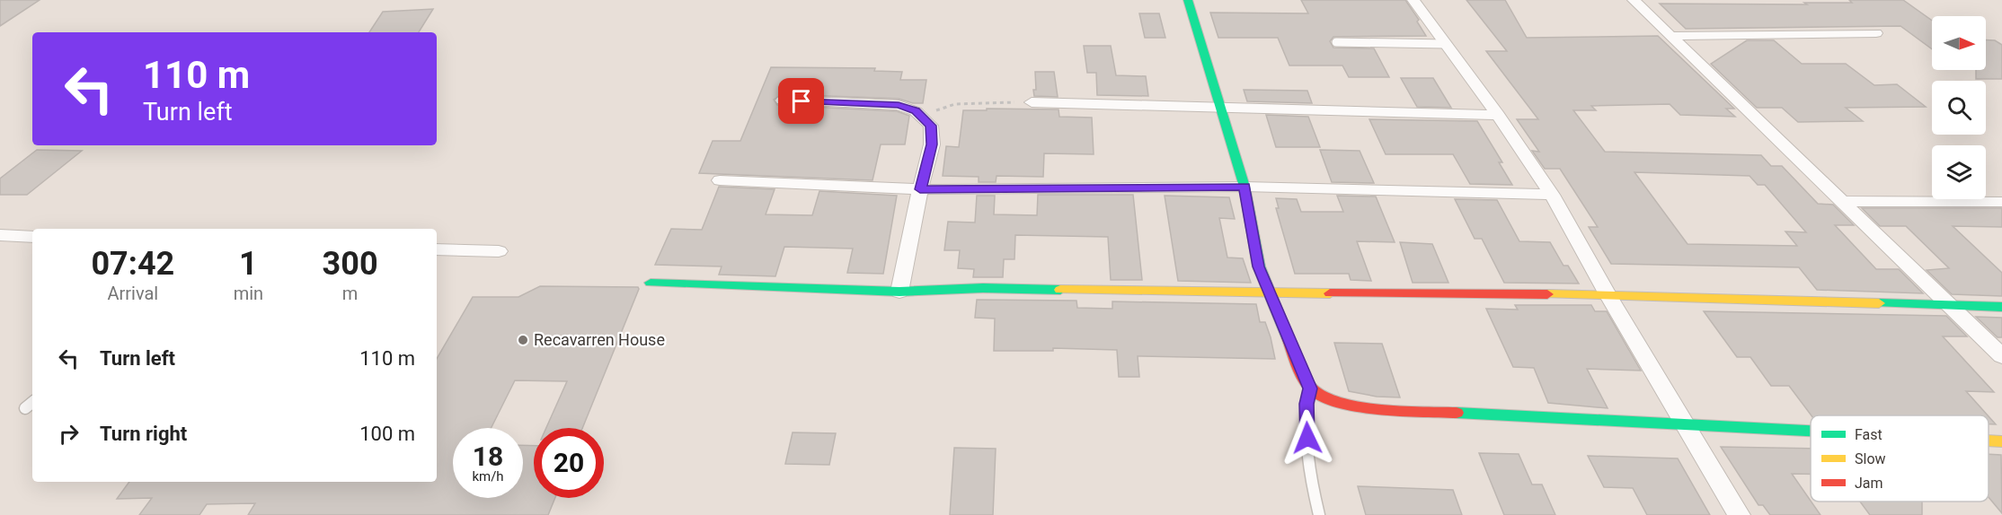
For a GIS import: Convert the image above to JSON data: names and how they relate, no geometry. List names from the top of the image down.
{
  "places": ["Recavarren House"],
  "legend": ["Fast", "Slow", "Jam"],
  "north": "right",
  "page": {
    "turn": ["110 m", "Turn left"],
    "eta": [
      "07:42",
      "Arrival",
      "1",
      "min",
      "300",
      "m"
    ],
    "list": [
      {
        "name": "Turn left",
        "value": "110 m"
      },
      {
        "name": "Turn right",
        "value": "100 m"
      }
    ],
    "speed": "18 km/h",
    "limit": "20"
  }
}
